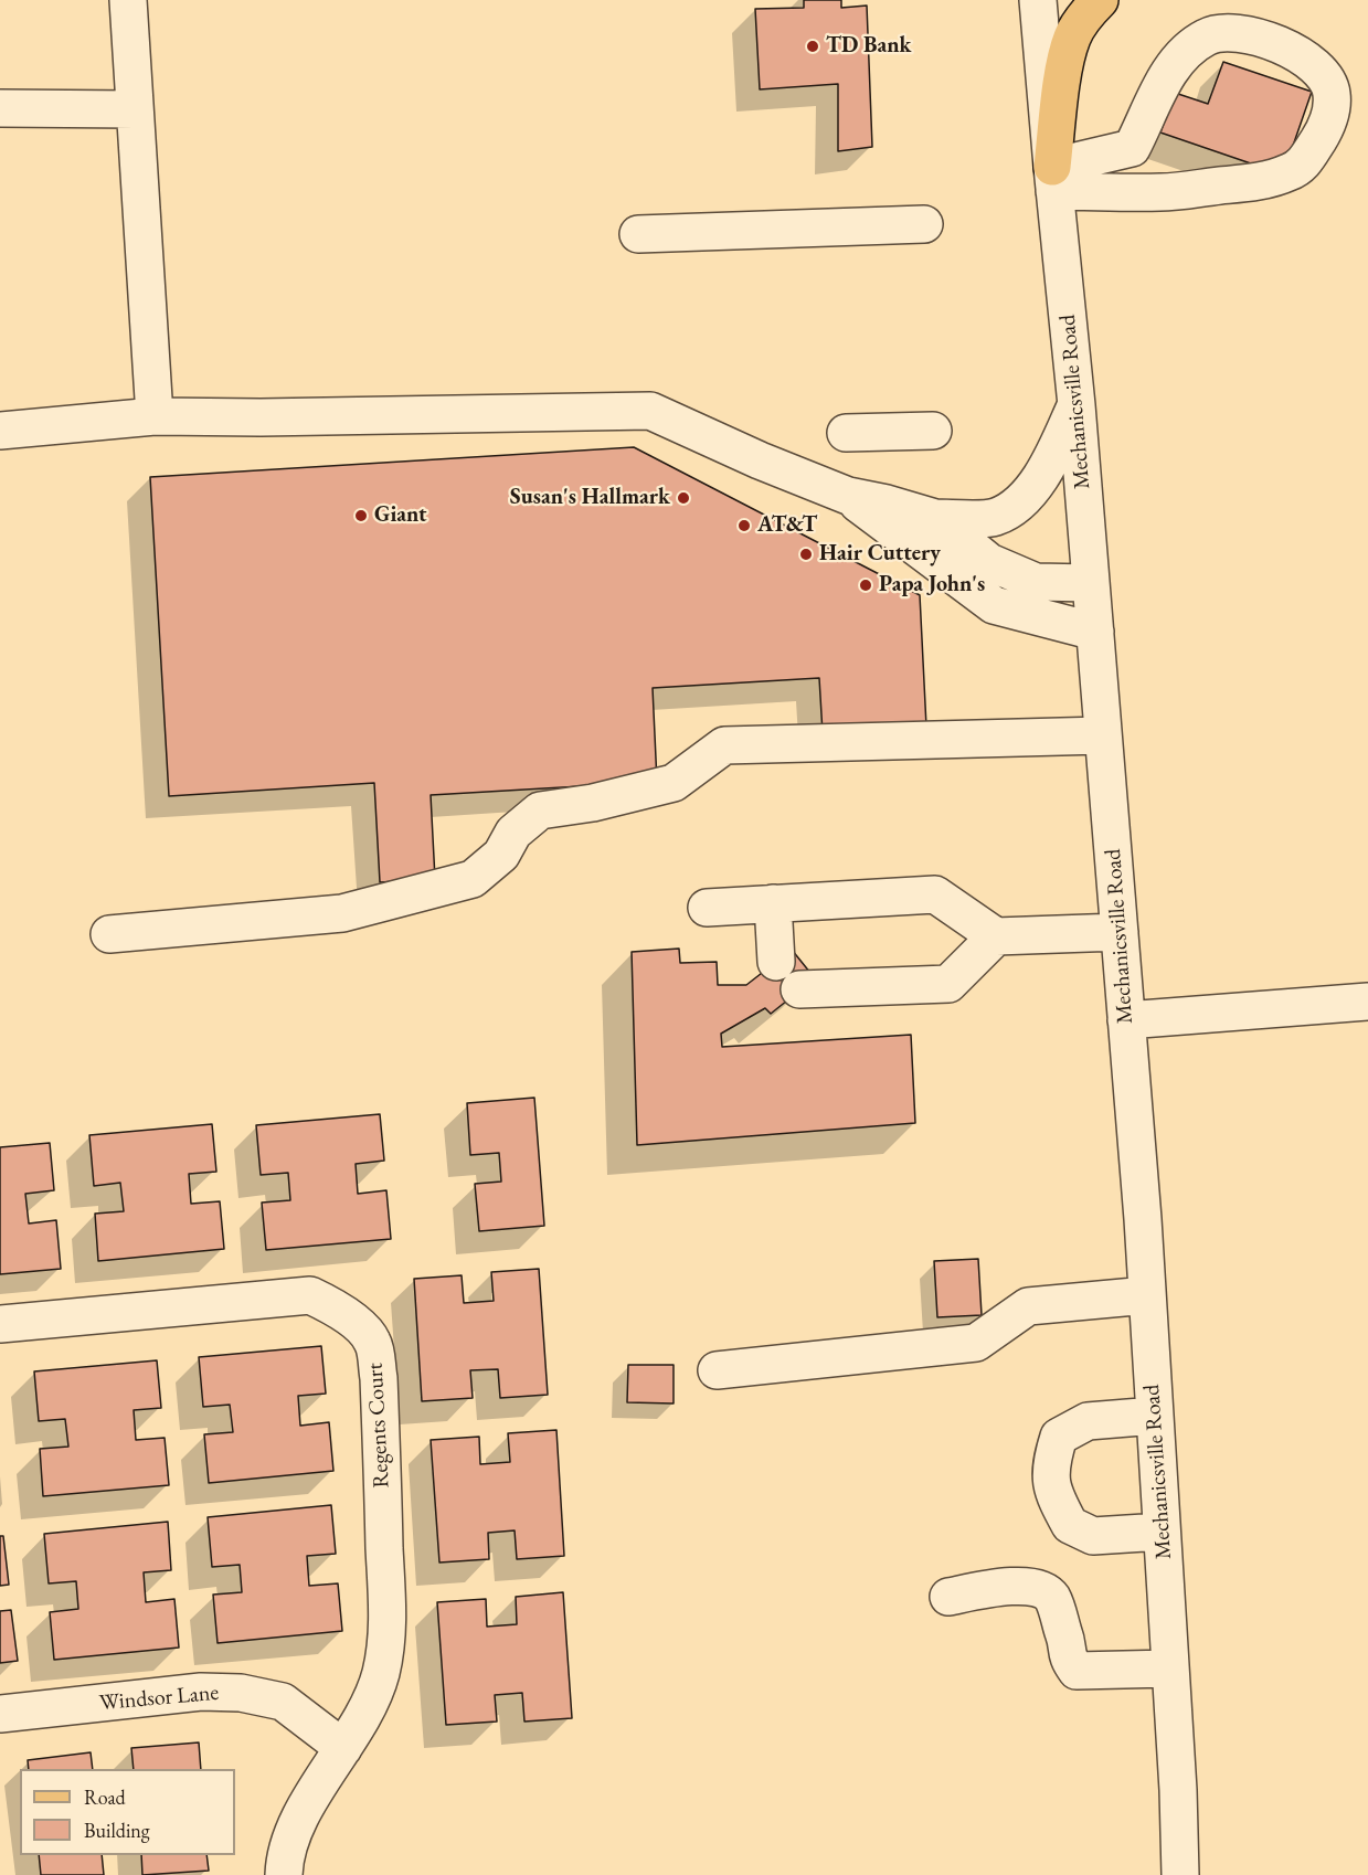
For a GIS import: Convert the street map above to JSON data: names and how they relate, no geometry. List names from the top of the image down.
{
  "streets": {
    "street": ["Mechanicsville Road", "Regents Court", "Windsor Lane"]
  },
  "crossings": [
    ["Regents Court", "Windsor Lane"]
  ],
  "places": [
    "TD Bank",
    "Susan's Hallmark",
    "Giant",
    "AT&T",
    "Hair Cuttery",
    "Papa John's"
  ],
  "legend": ["Road", "Building"]
}
